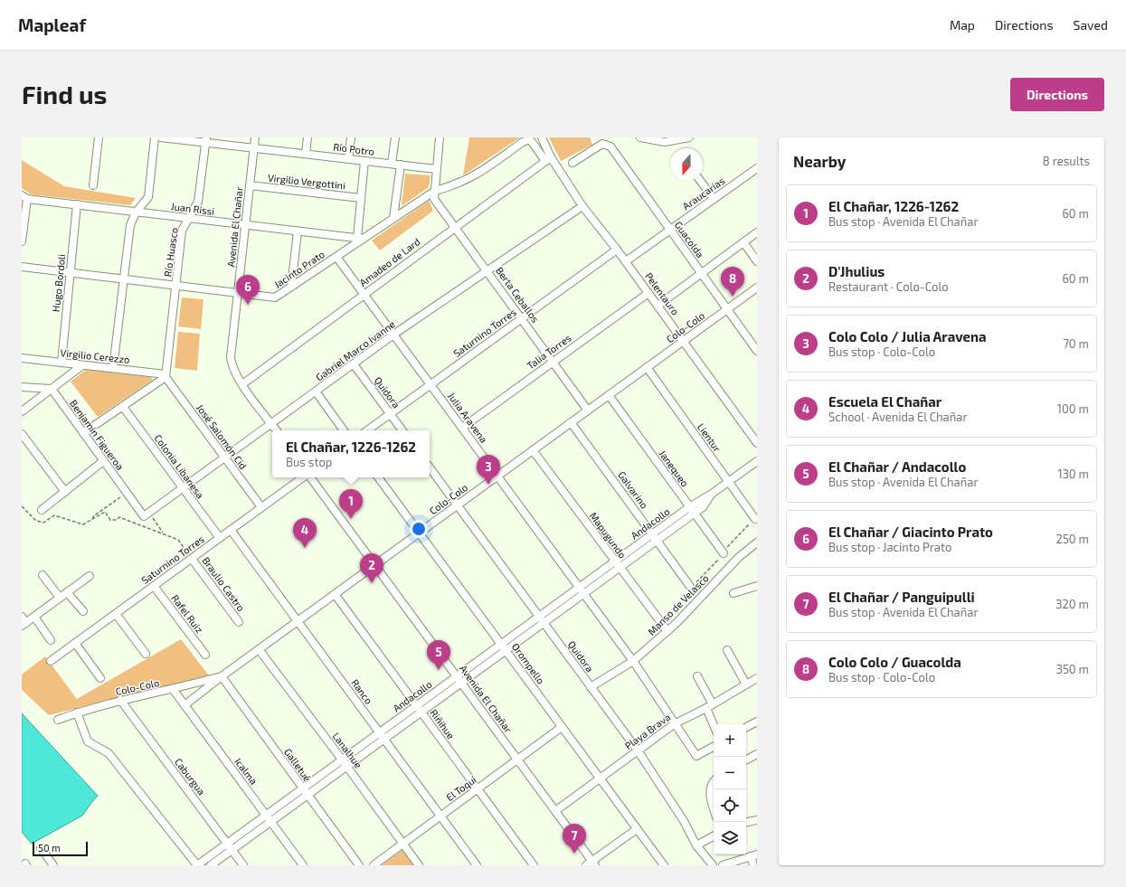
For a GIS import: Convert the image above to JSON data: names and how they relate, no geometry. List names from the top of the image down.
{
  "streets": {
    "street": [
      "Río Potro",
      "Virgilio Vergottini",
      "Araucarias",
      "Juan Rissi",
      "Avenida El Chañar",
      "Guacolda",
      "Río Huasco",
      "Amadeo de Lard",
      "Jacinto Prato",
      "Hugo Bordoli",
      "Pelentauro",
      "Berta Ceballos",
      "Colo-Colo",
      "Saturnino Torres",
      "Gabriel Marco Ivanne",
      "Talia Torres",
      "Virgilio Cerezzo",
      "Quidora",
      "Julia Aravena",
      "Benjamín Figueroa",
      "José Salomón Cid",
      "Lientur",
      "Colonia Libanesa",
      "Janequeo",
      "Galvarino",
      "Andacollo",
      "Mapugundo",
      "Braulio Castro",
      "Manso de Velasco",
      "Rafel Ruiz",
      "Orompello",
      "Ranco",
      "Riñihue",
      "Playa Brava",
      "Lanalhue",
      "Galletué",
      "Icalma",
      "Caburgua",
      "El Toqui"
    ]
  },
  "crossings": [
    ["Río Potro", "Avenida El Chañar"],
    ["Río Potro", "Río Huasco"],
    ["Río Potro", "Berta Ceballos"],
    ["Virgilio Vergottini", "Avenida El Chañar"],
    ["Araucarias", "Guacolda"],
    ["Araucarias", "Pelentauro"],
    ["Juan Rissi", "Avenida El Chañar"],
    ["Juan Rissi", "Río Huasco"],
    ["Juan Rissi", "Jacinto Prato"],
    ["Juan Rissi", "Hugo Bordoli"],
    ["Avenida El Chañar", "Amadeo de Lard"],
    ["Avenida El Chañar", "Jacinto Prato"],
    ["Avenida El Chañar", "Colo-Colo"],
    ["Avenida El Chañar", "Gabriel Marco Ivanne"],
    ["Avenida El Chañar", "Andacollo"],
    ["Avenida El Chañar", "Playa Brava"],
    ["Avenida El Chañar", "El Toqui"],
    ["Guacolda", "Colo-Colo"],
    ["Río Huasco", "Jacinto Prato"],
    ["Río Huasco", "Virgilio Cerezzo"],
    ["Río Huasco", "José Salomón Cid"],
    ["Amadeo de Lard", "Jacinto Prato"],
    ["Amadeo de Lard", "Pelentauro"],
    ["Amadeo de Lard", "Berta Ceballos"],
    ["Amadeo de Lard", "Julia Aravena"],
    ["Jacinto Prato", "Hugo Bordoli"],
    ["Jacinto Prato", "Pelentauro"],
    ["Jacinto Prato", "Berta Ceballos"],
    ["Jacinto Prato", "Julia Aravena"],
    ["Hugo Bordoli", "Virgilio Cerezzo"],
    ["Pelentauro", "Colo-Colo"],
    ["Pelentauro", "Saturnino Torres"],
    ["Pelentauro", "Gabriel Marco Ivanne"],
    ["Pelentauro", "Talia Torres"],
    ["Berta Ceballos", "Colo-Colo"],
    ["Berta Ceballos", "Saturnino Torres"],
    ["Berta Ceballos", "Gabriel Marco Ivanne"],
    ["Berta Ceballos", "Talia Torres"],
    ["Colo-Colo", "Quidora"],
    ["Colo-Colo", "Julia Aravena"],
    ["Colo-Colo", "Lientur"],
    ["Colo-Colo", "Janequeo"],
    ["Colo-Colo", "Galvarino"],
    ["Colo-Colo", "Mapugundo"],
    ["Colo-Colo", "Orompello"],
    ["Colo-Colo", "Ranco"],
    ["Colo-Colo", "Riñihue"],
    ["Colo-Colo", "Lanalhue"],
    ["Colo-Colo", "Galletué"],
    ["Colo-Colo", "Icalma"],
    ["Colo-Colo", "Caburgua"],
    ["Saturnino Torres", "Quidora"],
    ["Saturnino Torres", "Julia Aravena"],
    ["Saturnino Torres", "José Salomón Cid"],
    ["Saturnino Torres", "Colonia Libanesa"],
    ["Saturnino Torres", "Braulio Castro"],
    ["Saturnino Torres", "Rafel Ruiz"],
    ["Saturnino Torres", "Ranco"],
    ["Gabriel Marco Ivanne", "Quidora"],
    ["Gabriel Marco Ivanne", "Julia Aravena"],
    ["Gabriel Marco Ivanne", "Benjamín Figueroa"],
    ["Gabriel Marco Ivanne", "José Salomón Cid"],
    ["Gabriel Marco Ivanne", "Colonia Libanesa"],
    ["Talia Torres", "Julia Aravena"],
    ["Virgilio Cerezzo", "José Salomón Cid"],
    ["Quidora", "Andacollo"],
    ["Quidora", "Manso de Velasco"],
    ["Quidora", "Playa Brava"],
    ["Julia Aravena", "Andacollo"],
    ["Julia Aravena", "Manso de Velasco"],
    ["Julia Aravena", "Playa Brava"],
    ["Lientur", "Andacollo"],
    ["Janequeo", "Andacollo"],
    ["Galvarino", "Andacollo"],
    ["Andacollo", "Mapugundo"],
    ["Andacollo", "Orompello"],
    ["Andacollo", "Ranco"],
    ["Andacollo", "Riñihue"],
    ["Andacollo", "Lanalhue"],
    ["Andacollo", "Galletué"],
    ["Andacollo", "Icalma"],
    ["Andacollo", "Caburgua"],
    ["Mapugundo", "Manso de Velasco"],
    ["Orompello", "Playa Brava"],
    ["Orompello", "El Toqui"],
    ["Ranco", "El Toqui"],
    ["Riñihue", "El Toqui"],
    ["Lanalhue", "El Toqui"]
  ],
  "scale_bar": "50 m",
  "north": "bottom",
  "page": {
    "header": "Mapleaf",
    "nav": ["Map", "Directions", "Saved"],
    "buttons": "Directions",
    "title": "Find us",
    "heading": ["Nearby", "8 results"],
    "list": [
      {
        "mark": "1",
        "name": "El Chañar, 1226-1262",
        "note": "Bus stop · Avenida El Chañar",
        "value": "60 m"
      },
      {
        "mark": "2",
        "name": "D'Jhulius",
        "note": "Restaurant · Colo-Colo",
        "value": "60 m"
      },
      {
        "mark": "3",
        "name": "Colo Colo / Julia Aravena",
        "note": "Bus stop · Colo-Colo",
        "value": "70 m"
      },
      {
        "mark": "4",
        "name": "Escuela El Chañar",
        "note": "School · Avenida El Chañar",
        "value": "100 m"
      },
      {
        "mark": "5",
        "name": "El Chañar / Andacollo",
        "note": "Bus stop · Avenida El Chañar",
        "value": "130 m"
      },
      {
        "mark": "6",
        "name": "El Chañar / Giacinto Prato",
        "note": "Bus stop · Jacinto Prato",
        "value": "250 m"
      },
      {
        "mark": "7",
        "name": "El Chañar / Panguipulli",
        "note": "Bus stop · Avenida El Chañar",
        "value": "320 m"
      },
      {
        "mark": "8",
        "name": "Colo Colo / Guacolda",
        "note": "Bus stop · Colo-Colo",
        "value": "350 m"
      }
    ],
    "pins": [
      "8",
      "6",
      "3",
      "1",
      "4",
      "2",
      "5",
      "7"
    ],
    "popup": ["El Chañar, 1226-1262", "Bus stop"],
    "map_buttons": ["+", "−"],
    "scale": "50 m"
  }
}
